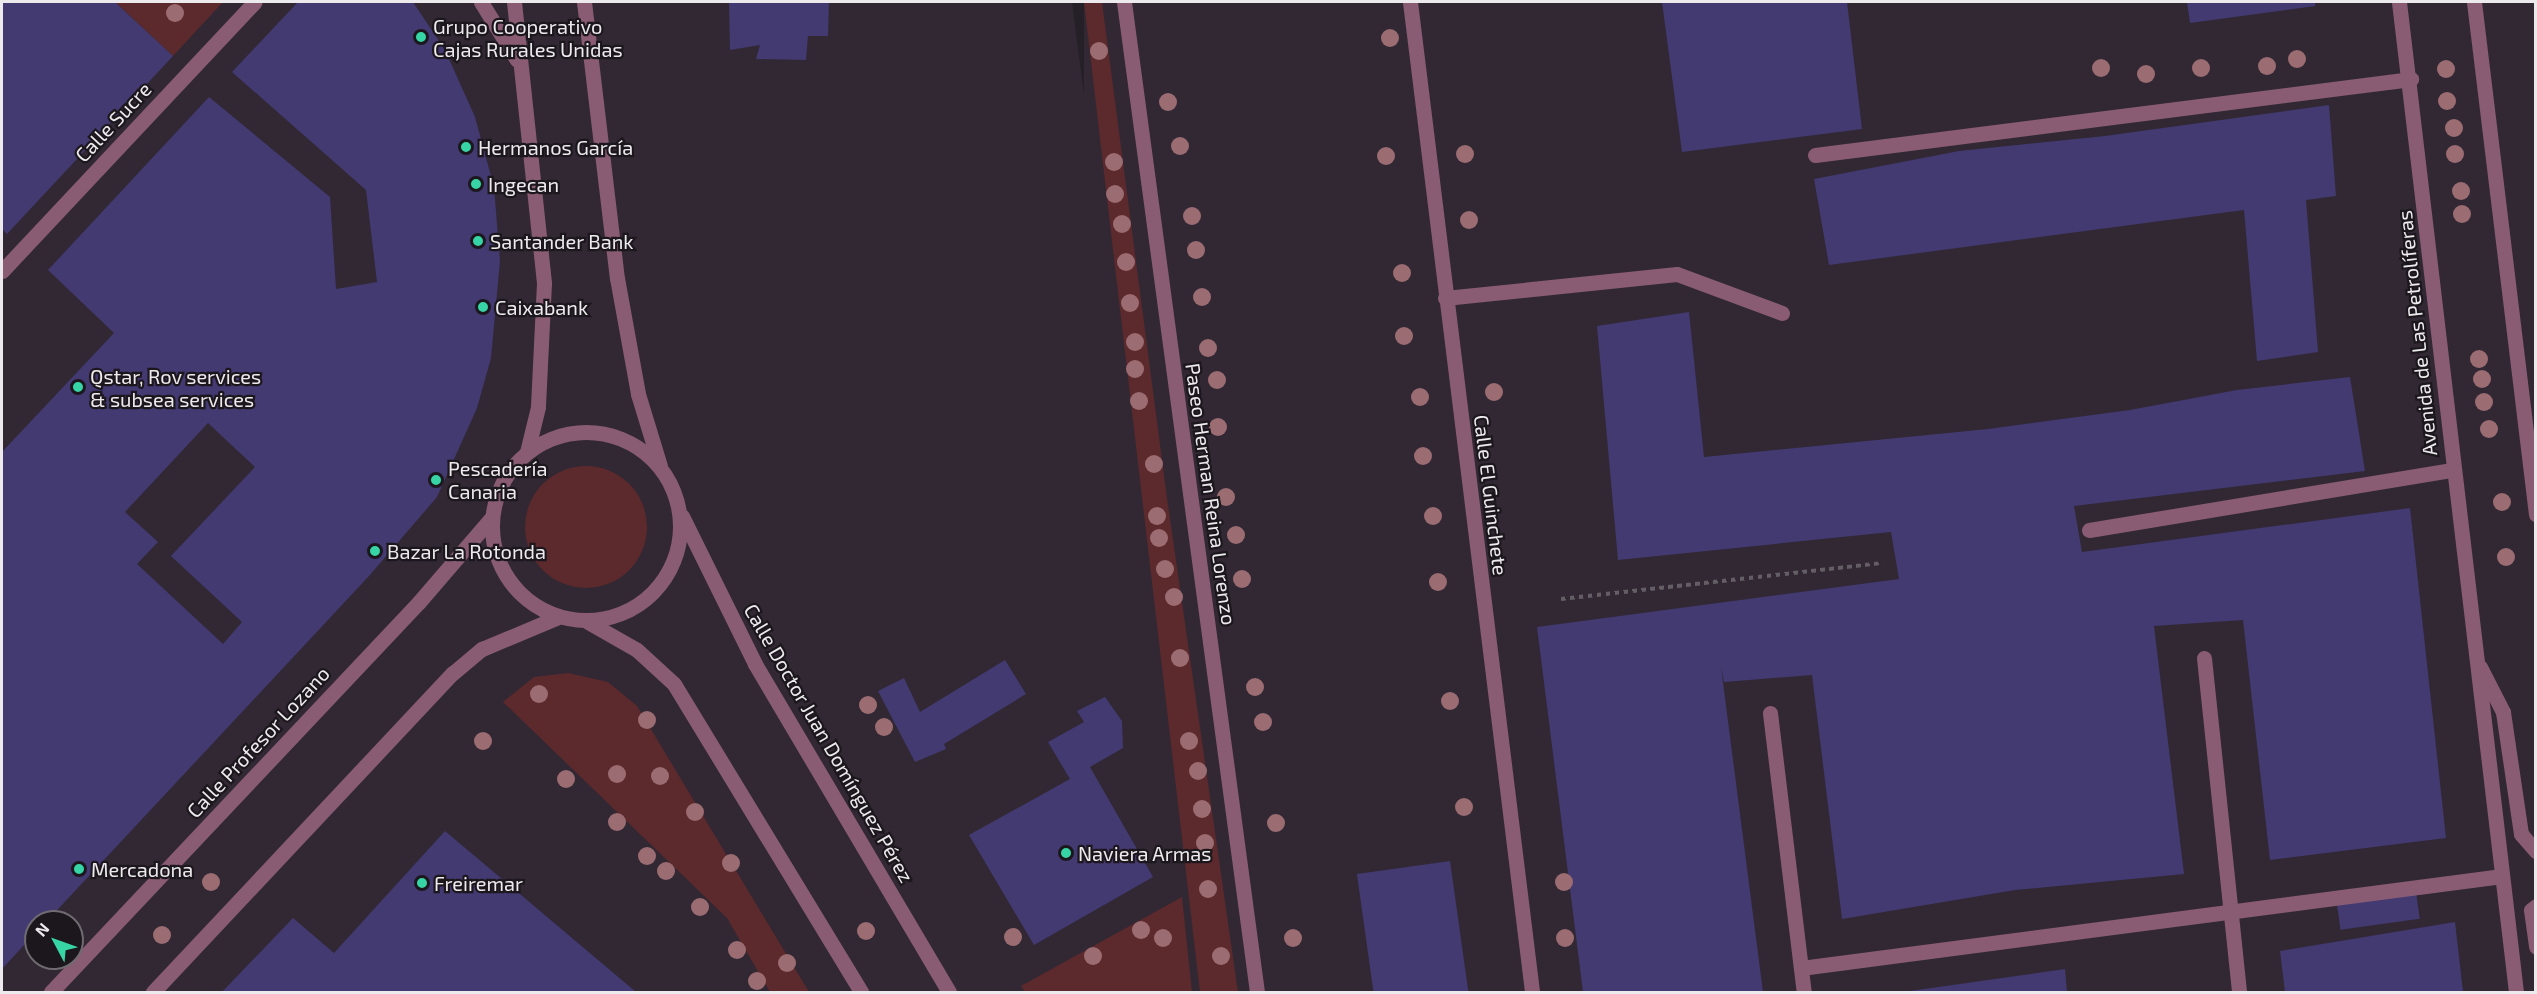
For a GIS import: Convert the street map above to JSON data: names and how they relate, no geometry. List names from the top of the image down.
{
  "streets": {
    "street": [
      "Calle Sucre",
      "Avenida de Las Petrolíferas",
      "Paseo Herman Reina Lorenzo",
      "Calle El Guinchete",
      "Calle Profesor Lozano",
      "Calle Doctor Juan Domínguez Pérez"
    ]
  },
  "crossings": [
    ["Calle Profesor Lozano", "Calle Doctor Juan Domínguez Pérez"]
  ],
  "places": [
    "Grupo Cooperativo Cajas Rurales Unidas",
    "Hermanos García",
    "Ingecan",
    "Santander Bank",
    "Caixabank",
    "Qstar, Rov services & subsea services",
    "Pescadería Canaria",
    "Bazar La Rotonda",
    "Naviera Armas",
    "Mercadona",
    "Freiremar"
  ],
  "north": "top left"
}
